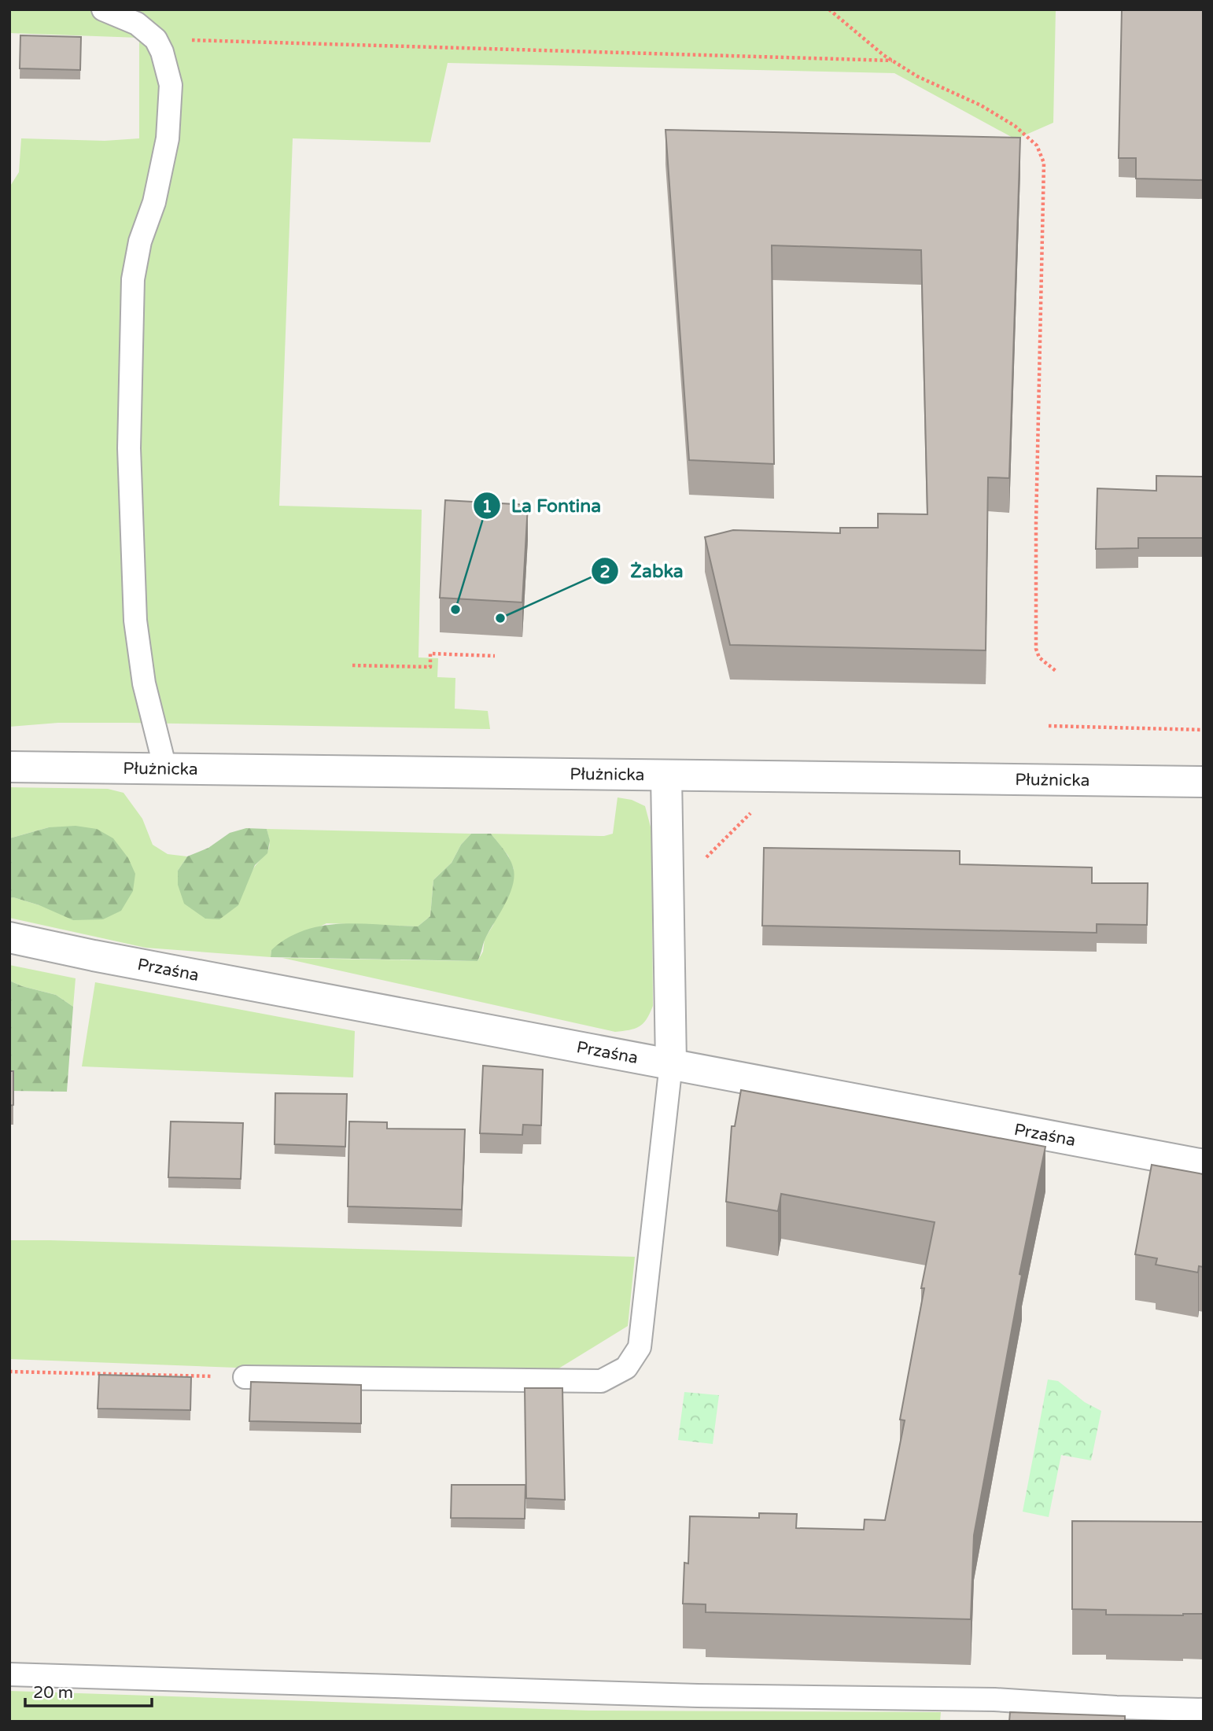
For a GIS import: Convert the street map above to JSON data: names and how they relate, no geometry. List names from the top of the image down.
{
  "streets": {
    "street": ["Płużnicka", "Przaśna"]
  },
  "places": ["La Fontina", "Żabka"],
  "scale_bar": "20 m"
}
